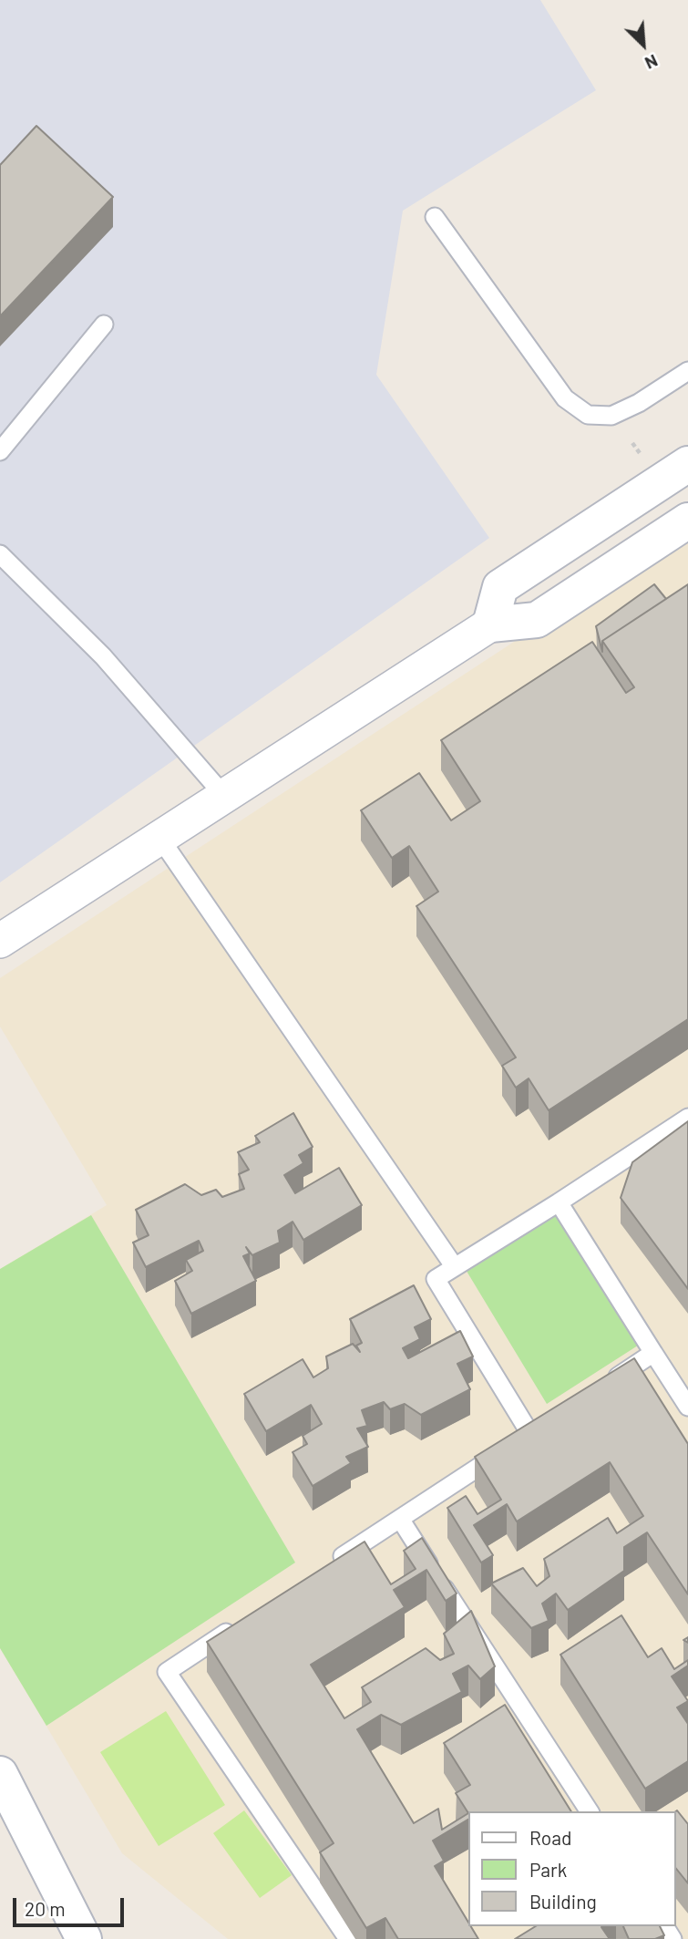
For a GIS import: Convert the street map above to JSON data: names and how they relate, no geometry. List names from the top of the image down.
{
  "legend": ["Road", "Park", "Building"],
  "scale_bar": "20 m",
  "north": "bottom right"
}
